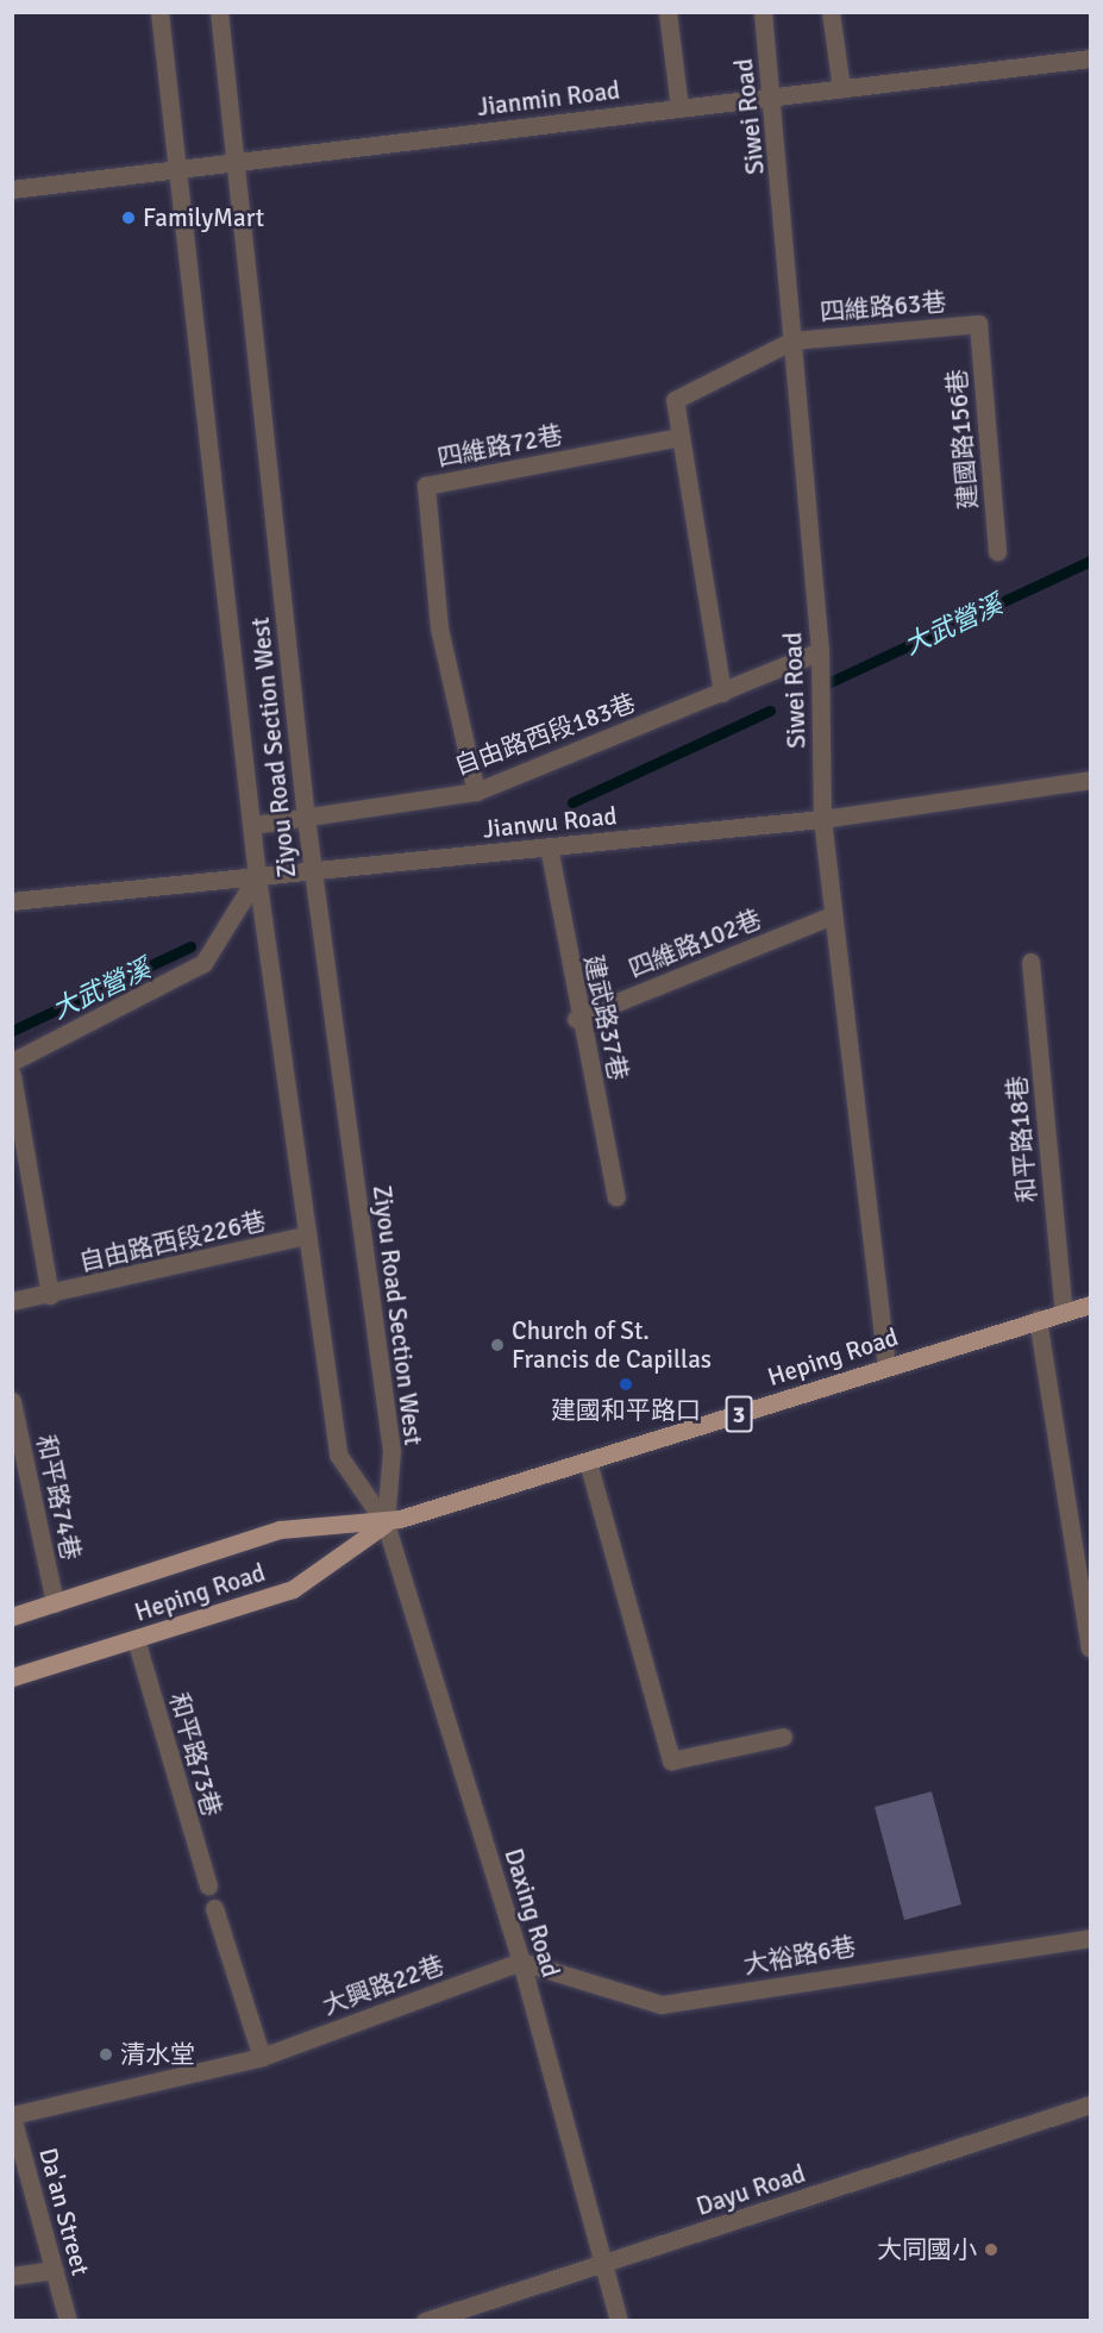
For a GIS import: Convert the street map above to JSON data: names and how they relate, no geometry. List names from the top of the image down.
{
  "streets": {
    "main road": ["Heping Road", "3"],
    "street": [
      "Jianmin Road",
      "Siwei Road",
      "四維路63巷",
      "建國路156巷",
      "四維路72巷",
      "自由路西段183巷",
      "Ziyou Road Section West",
      "Jianwu Road",
      "四維路102巷",
      "建武路37巷",
      "和平路18巷",
      "自由路西段226巷",
      "和平路74巷",
      "和平路73巷",
      "Daxing Road",
      "大裕路6巷",
      "大興路22巷",
      "Dayu Road",
      "Da'an Street"
    ]
  },
  "crossings": [
    ["Jianmin Road", "Siwei Road"],
    ["Jianmin Road", "Ziyou Road Section West"],
    ["Siwei Road", "四維路63巷"],
    ["Siwei Road", "自由路西段183巷"],
    ["Siwei Road", "Jianwu Road"],
    ["Siwei Road", "四維路102巷"],
    ["Siwei Road", "Heping Road"],
    ["四維路63巷", "建國路156巷"],
    ["四維路72巷", "自由路西段183巷"],
    ["自由路西段183巷", "Ziyou Road Section West"],
    ["Ziyou Road Section West", "Jianwu Road"],
    ["Ziyou Road Section West", "自由路西段226巷"],
    ["Ziyou Road Section West", "Heping Road"],
    ["Ziyou Road Section West", "Daxing Road"],
    ["Jianwu Road", "建武路37巷"],
    ["四維路102巷", "建武路37巷"],
    ["和平路18巷", "Heping Road"],
    ["Heping Road", "和平路74巷"],
    ["Heping Road", "和平路73巷"],
    ["Heping Road", "Daxing Road"],
    ["Daxing Road", "大裕路6巷"],
    ["Daxing Road", "大興路22巷"],
    ["Daxing Road", "Dayu Road"],
    ["大裕路6巷", "大興路22巷"],
    ["大興路22巷", "Da'an Street"]
  ],
  "water": ["大武營溪"],
  "places": [
    "FamilyMart",
    "Church of St. Francis de Capillas",
    "建國和平路口",
    "清水堂",
    "大同國小"
  ]
}
